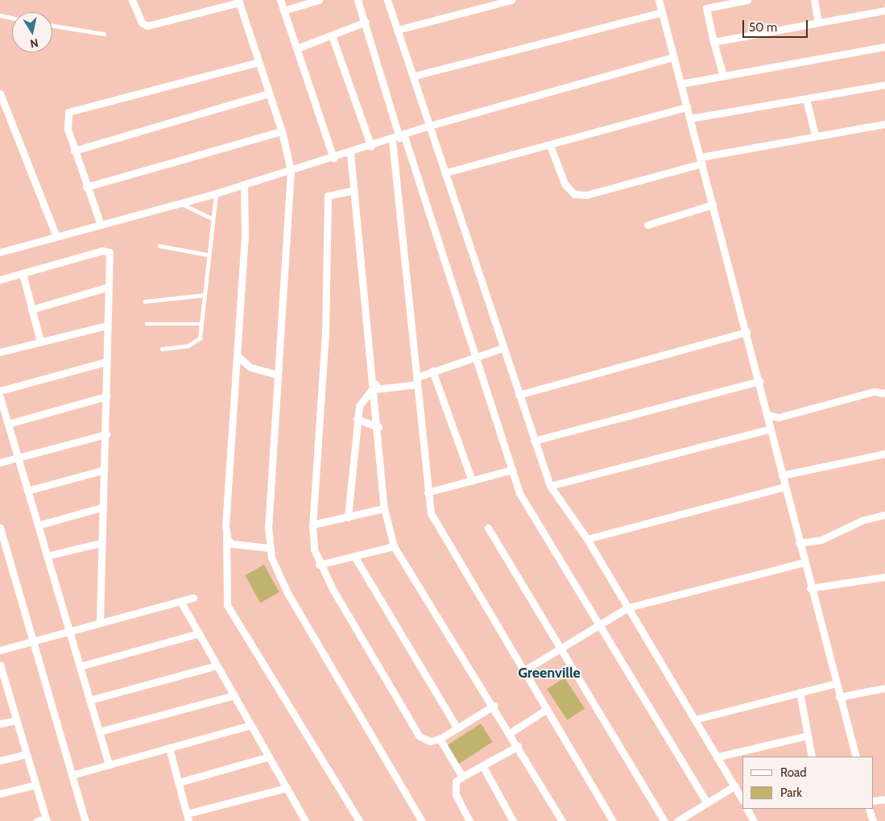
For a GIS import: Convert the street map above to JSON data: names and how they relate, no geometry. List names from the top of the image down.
{
  "districts": ["Greenville"],
  "legend": ["Road", "Park"],
  "scale_bar": "50 m",
  "north": "bottom"
}
